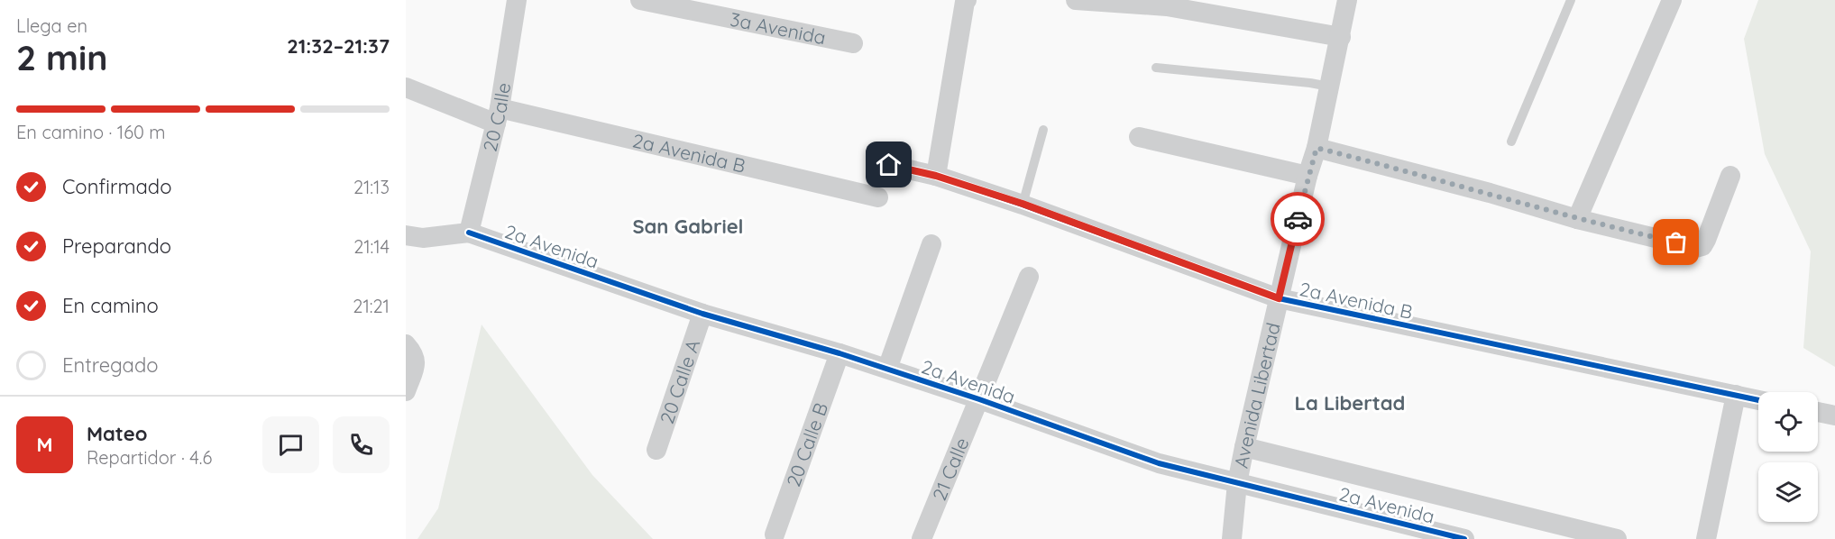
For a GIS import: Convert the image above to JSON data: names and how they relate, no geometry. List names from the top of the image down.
{
  "streets": {
    "street": [
      "3a Avenida",
      "20 Calle",
      "2a Avenida B",
      "2a Avenida",
      "20 Calle A",
      "Avenida Libertad",
      "20 Calle B",
      "21 Calle"
    ]
  },
  "crossings": [
    ["20 Calle", "2a Avenida B"],
    ["20 Calle", "2a Avenida"],
    ["2a Avenida B", "Avenida Libertad"],
    ["2a Avenida", "20 Calle A"],
    ["2a Avenida", "Avenida Libertad"],
    ["2a Avenida", "20 Calle B"],
    ["2a Avenida", "21 Calle"]
  ],
  "districts": ["San Gabriel", "La Libertad"],
  "page": {
    "heading": ["2 min", "Llega en", "21:32–21:37"],
    "panel": ["Mateo", "Repartidor · 4.6"],
    "bar": "En camino · 160 m",
    "list": [
      ["Confirmado", "21:13"],
      ["Preparando", "21:14"],
      ["En camino", "21:21"],
      "Entregado"
    ],
    "round": "M"
  }
}
